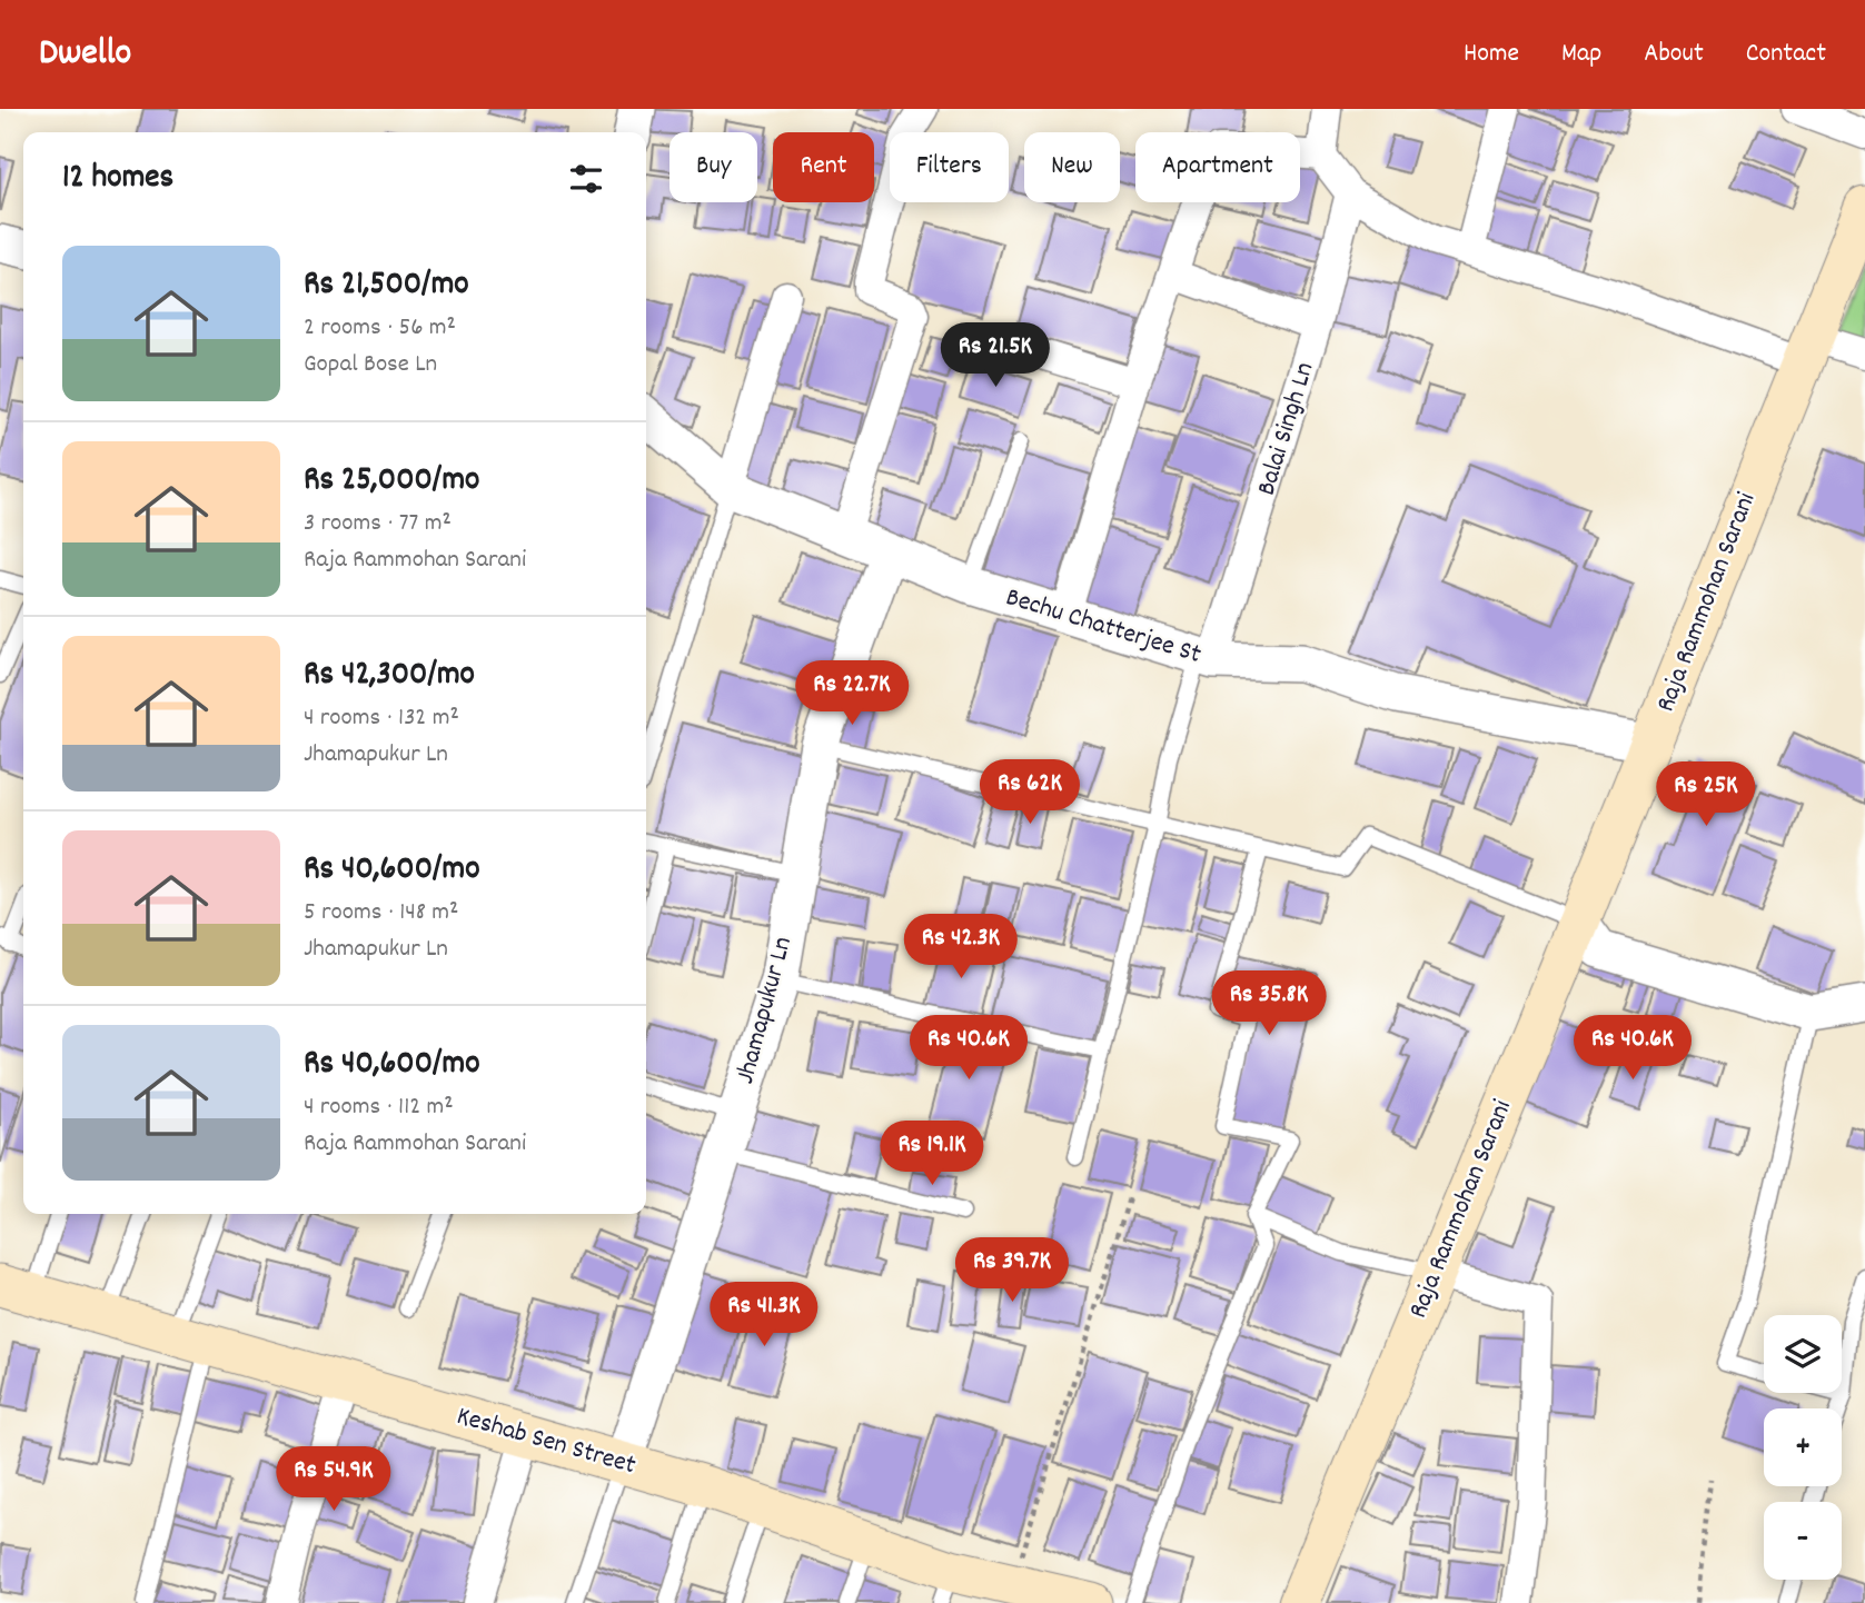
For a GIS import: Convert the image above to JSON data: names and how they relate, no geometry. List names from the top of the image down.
{
  "streets": {
    "main road": ["Raja Rammohan Sarani", "Keshab Sen Street"],
    "street": ["Balai Singh Ln", "Bechu Chatterjee St", "Jhamapukur Ln"]
  },
  "crossings": [
    ["Balai Singh Ln", "Bechu Chatterjee St"],
    ["Raja Rammohan Sarani", "Bechu Chatterjee St"],
    ["Bechu Chatterjee St", "Jhamapukur Ln"],
    ["Jhamapukur Ln", "Keshab Sen Street"]
  ],
  "page": {
    "header": "Dwello",
    "nav": [
      "Home",
      "Map",
      "About",
      "Contact"
    ],
    "chip": [
      "Buy",
      "Rent",
      "Filters",
      "New",
      "Apartment"
    ],
    "heading": "12 homes",
    "list": [
      {
        "name": "Rs 21,500/mo",
        "note": "2 rooms · 56 m² · Gopal Bose Ln"
      },
      {
        "name": "Rs 25,000/mo",
        "note": "3 rooms · 77 m² · Raja Rammohan Sarani"
      },
      {
        "name": "Rs 42,300/mo",
        "note": "4 rooms · 132 m² · Jhamapukur Ln"
      },
      {
        "name": "Rs 40,600/mo",
        "note": "5 rooms · 148 m² · Jhamapukur Ln"
      },
      {
        "name": "Rs 40,600/mo",
        "note": "4 rooms · 112 m² · Raja Rammohan Sarani"
      }
    ],
    "price": [
      "Rs 21.5K",
      "Rs 22.7K",
      "Rs 62K",
      "Rs 25K",
      "Rs 42.3K",
      "Rs 35.8K",
      "Rs 40.6K",
      "Rs 40.6K",
      "Rs 19.1K",
      "Rs 39.7K",
      "Rs 41.3K",
      "Rs 54.9K"
    ],
    "map_buttons": ["+", "−"]
  }
}
